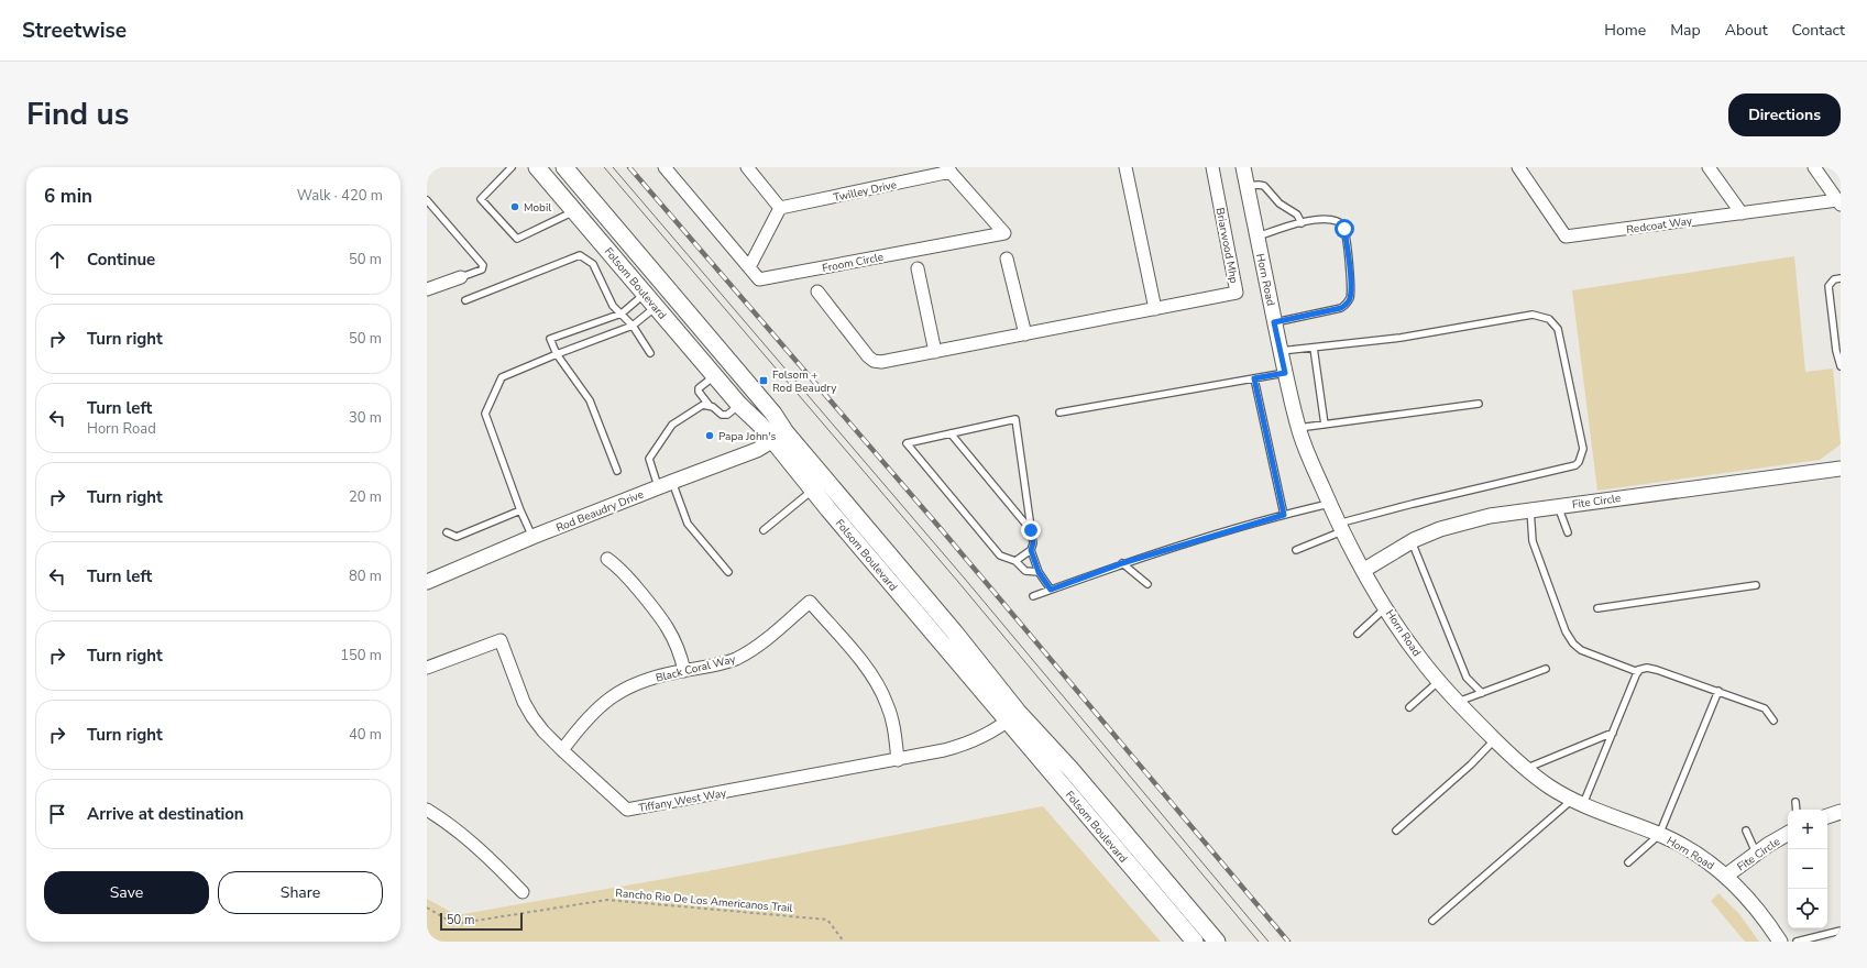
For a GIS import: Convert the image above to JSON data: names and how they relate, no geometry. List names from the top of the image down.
{
  "streets": {
    "main road": ["Folsom Boulevard"],
    "street": [
      "Twilley Drive",
      "Redcoat Way",
      "Briarwood Mhp",
      "Froom Circle",
      "Horn Road",
      "Fite Circle",
      "Rod Beaudry Drive",
      "Black Coral Way",
      "Tiffany West Way"
    ],
    "path": ["Rancho Rio De Los Americanos Trail"]
  },
  "crossings": [
    ["Twilley Drive", "Froom Circle"],
    ["Horn Road", "Fite Circle"],
    ["Folsom Boulevard", "Rod Beaudry Drive"],
    ["Folsom Boulevard", "Tiffany West Way"],
    ["Black Coral Way", "Tiffany West Way"]
  ],
  "places": {
    "other": ["Mobil", "Papa John's"],
    "transit": ["Folsom + Rod Beaudry"]
  },
  "scale_bar": "50 m",
  "page": {
    "header": "Streetwise",
    "nav": [
      "Home",
      "Map",
      "About",
      "Contact"
    ],
    "title": "Find us",
    "buttons": [
      "Directions",
      ["Save", "Share"]
    ],
    "heading": ["6 min", "Walk · 420 m"],
    "list": [
      ["Continue", "50 m"],
      ["Turn right", "50 m"],
      ["Turn left", "Horn Road", "30 m"],
      ["Turn right", "20 m"],
      ["Turn left", "80 m"],
      ["Turn right", "150 m"],
      ["Turn right", "40 m"],
      "Arrive at destination"
    ],
    "map_buttons": ["+", "−"],
    "scale": "50 m"
  }
}
